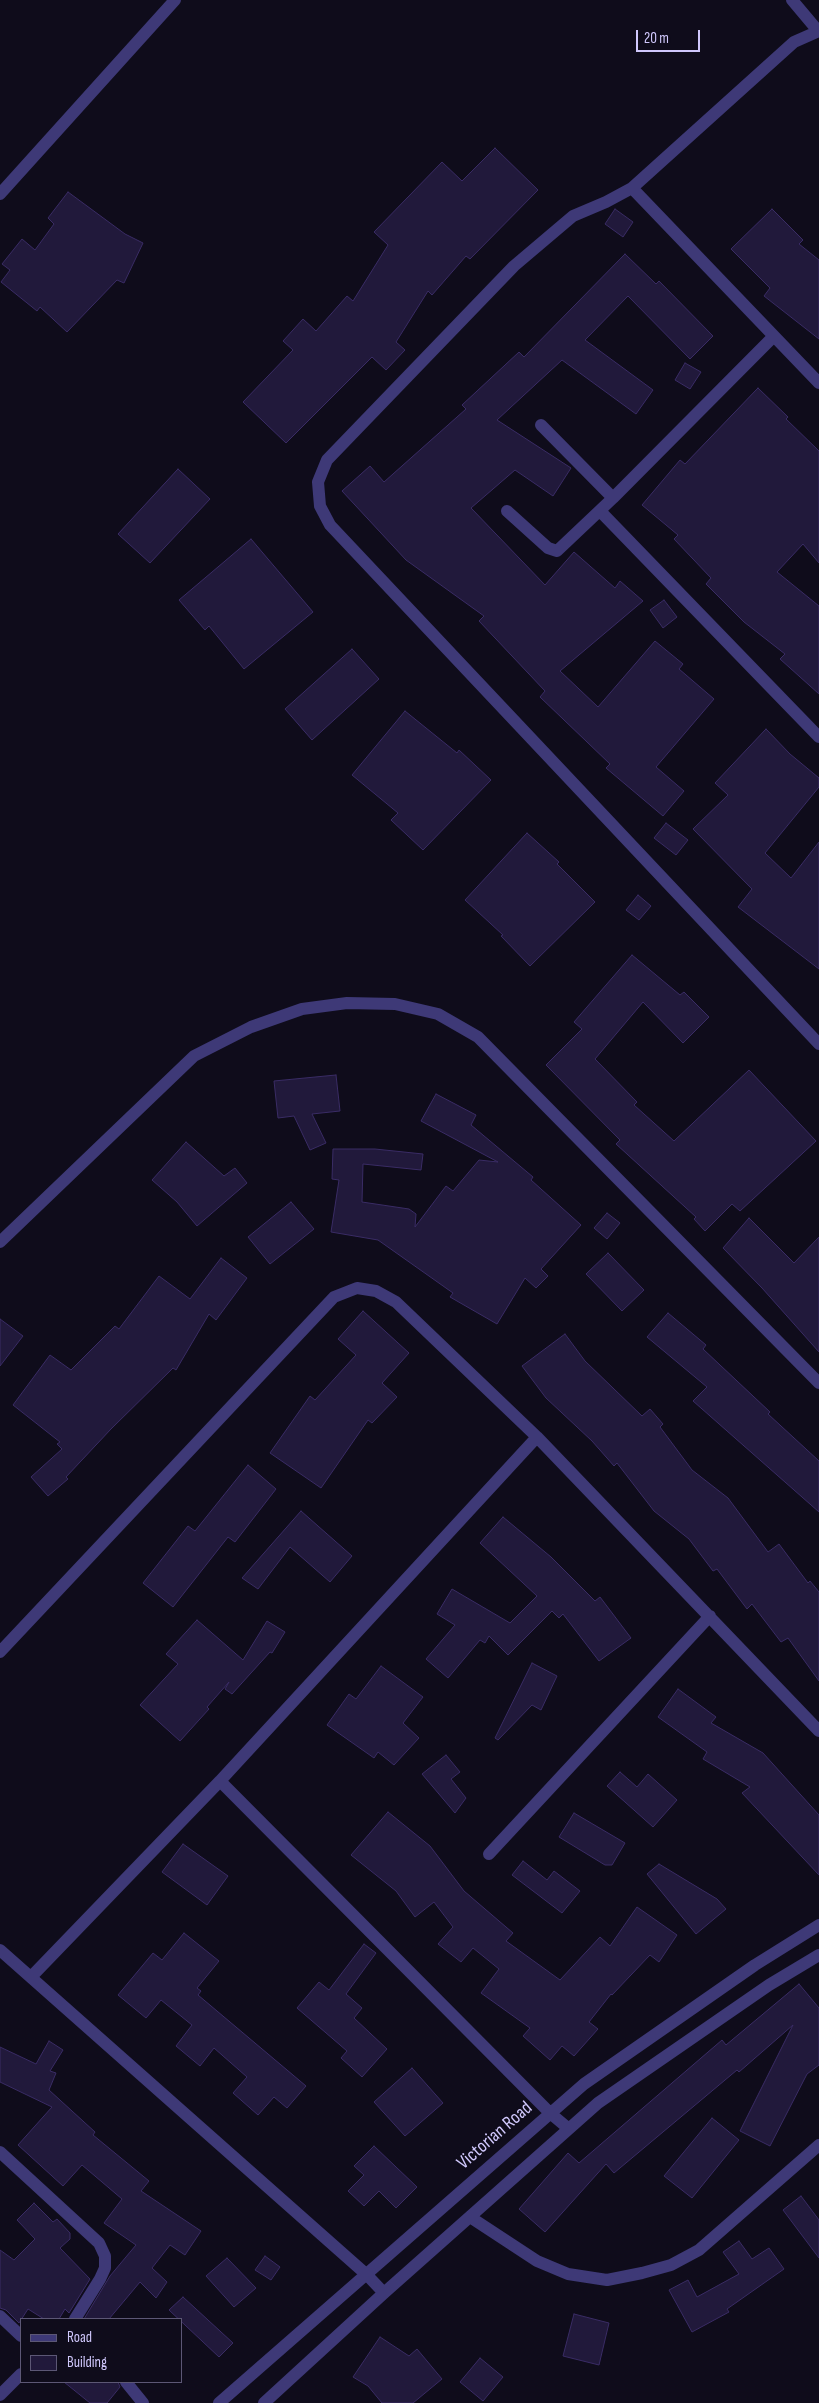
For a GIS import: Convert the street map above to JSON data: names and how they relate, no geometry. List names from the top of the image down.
{
  "streets": {
    "street": ["Victorian Road"]
  },
  "legend": ["Road", "Building"],
  "scale_bar": "20 m"
}
